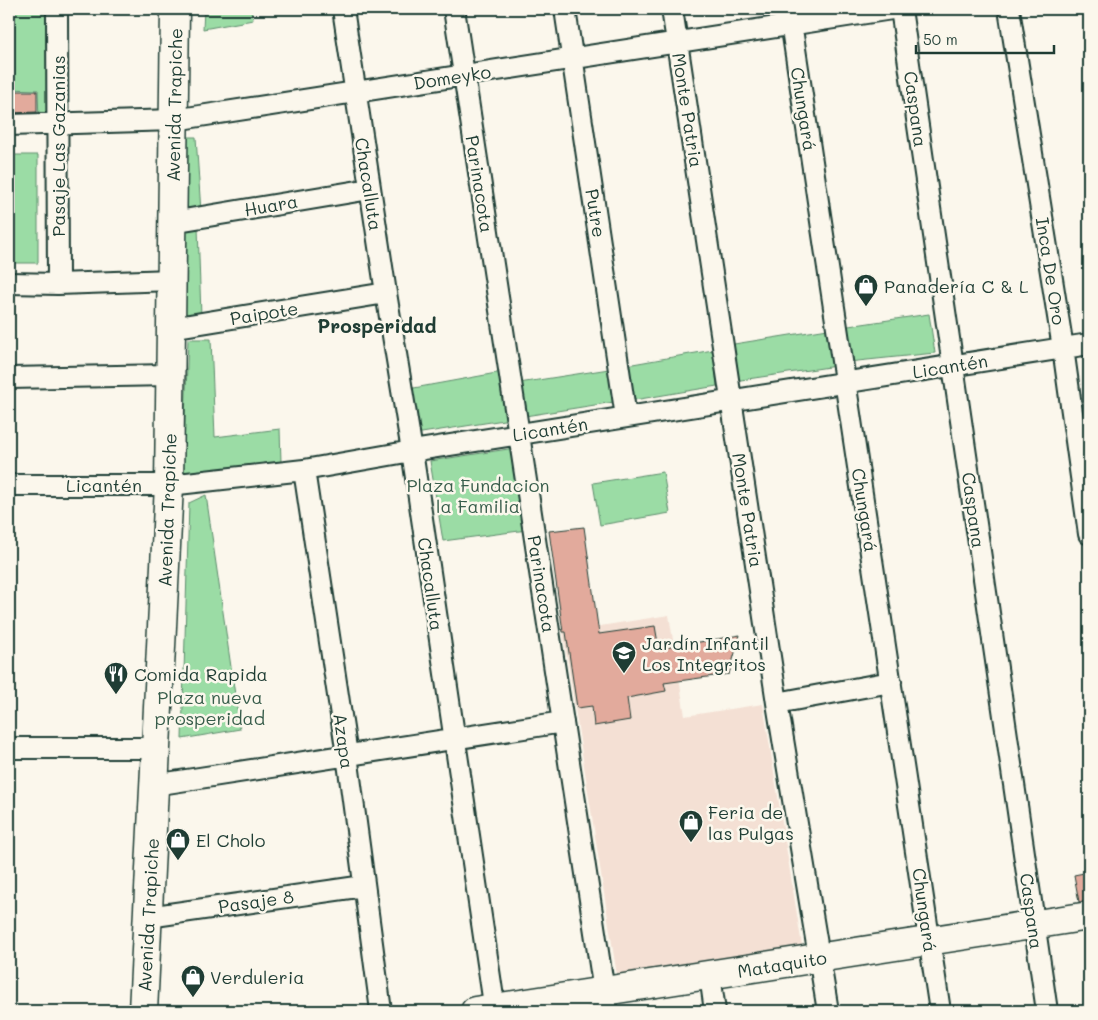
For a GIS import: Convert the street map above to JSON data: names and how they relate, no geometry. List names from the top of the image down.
{
  "streets": {
    "street": [
      "Domeyko",
      "Avenida Trapiche",
      "Chungará",
      "Caspana",
      "Monte Patria",
      "Pasaje Las Gazanias",
      "Chacalluta",
      "Parinacota",
      "Huara",
      "Putre",
      "Inca De Oro",
      "Paipote",
      "Licantén",
      "Azapa",
      "Pasaje 8",
      "Mataquito"
    ]
  },
  "crossings": [
    ["Domeyko", "Avenida Trapiche"],
    ["Domeyko", "Chungará"],
    ["Domeyko", "Monte Patria"],
    ["Domeyko", "Pasaje Las Gazanias"],
    ["Domeyko", "Chacalluta"],
    ["Domeyko", "Parinacota"],
    ["Domeyko", "Putre"],
    ["Avenida Trapiche", "Huara"],
    ["Avenida Trapiche", "Paipote"],
    ["Avenida Trapiche", "Licantén"],
    ["Avenida Trapiche", "Pasaje 8"],
    ["Chungará", "Licantén"],
    ["Chungará", "Mataquito"],
    ["Caspana", "Licantén"],
    ["Caspana", "Mataquito"],
    ["Monte Patria", "Licantén"],
    ["Monte Patria", "Mataquito"],
    ["Chacalluta", "Huara"],
    ["Chacalluta", "Paipote"],
    ["Chacalluta", "Licantén"],
    ["Chacalluta", "Mataquito"],
    ["Parinacota", "Licantén"],
    ["Parinacota", "Mataquito"],
    ["Putre", "Licantén"],
    ["Inca De Oro", "Licantén"],
    ["Licantén", "Azapa"],
    ["Azapa", "Pasaje 8"]
  ],
  "districts": ["Prosperidad"],
  "parks": ["Plaza Fundacion la Familia", "Plaza nueva prosperidad"],
  "places": {
    "shop": [
      "Panadería C & L",
      "Feria de las Pulgas",
      "El Cholo",
      "Verduleria"
    ],
    "school or university": ["Jardín Infantil Los Integritos"],
    "restaurant": ["Comida Rapida"]
  },
  "scale_bar": "50 m"
}
